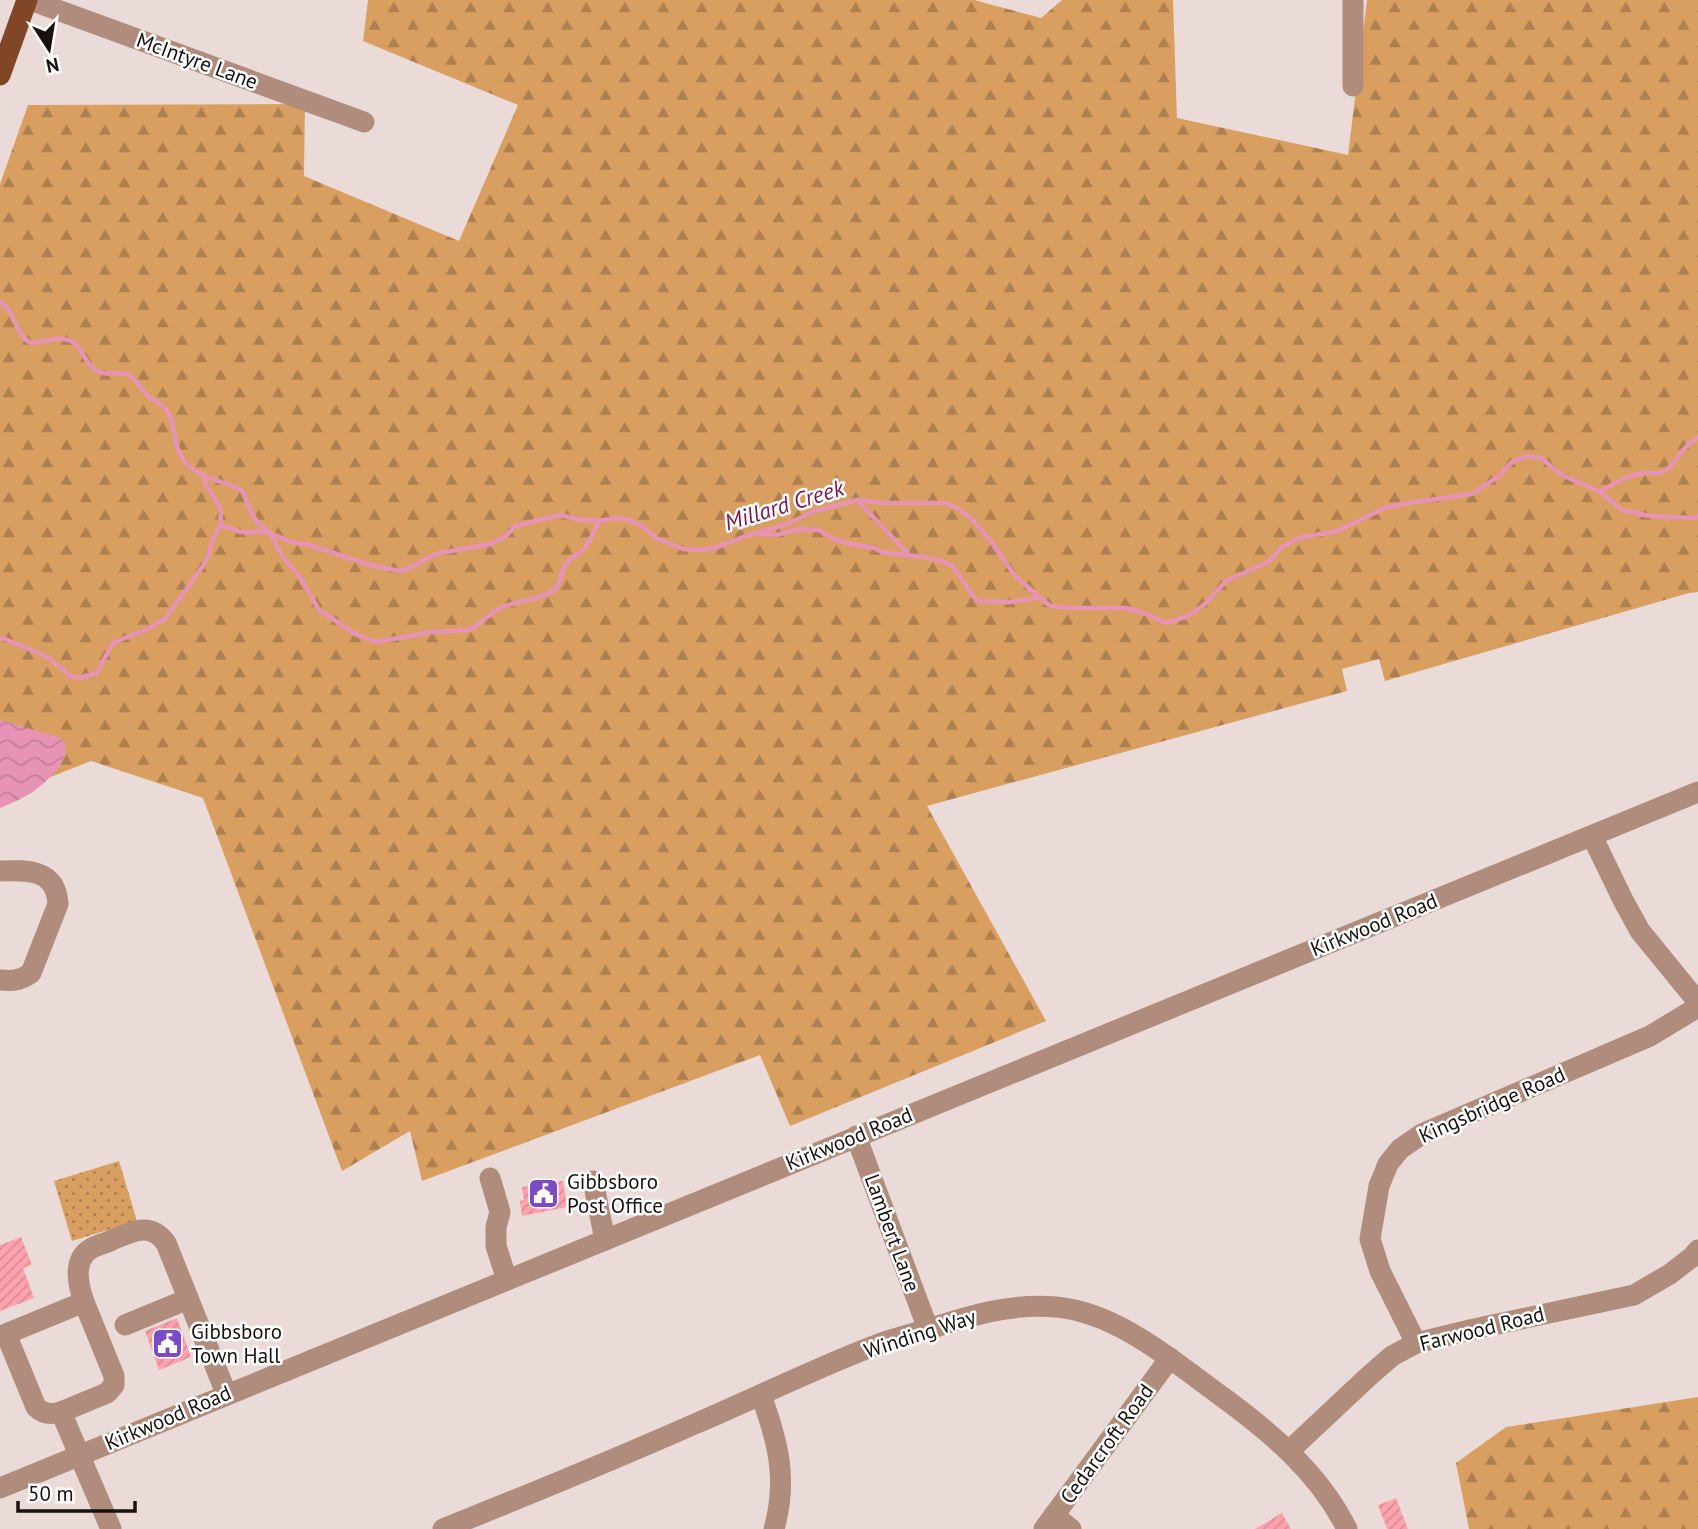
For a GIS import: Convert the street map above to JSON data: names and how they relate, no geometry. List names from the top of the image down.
{
  "streets": {
    "street": [
      "McIntyre Lane",
      "Kirkwood Road",
      "Kingsbridge Road",
      "Lambert Lane",
      "Farwood Road",
      "Winding Way",
      "Cedarcroft Road"
    ]
  },
  "crossings": [
    ["Kirkwood Road", "Lambert Lane"],
    ["Kingsbridge Road", "Farwood Road"],
    ["Lambert Lane", "Winding Way"],
    ["Farwood Road", "Winding Way"],
    ["Winding Way", "Cedarcroft Road"]
  ],
  "water": ["Millard Creek"],
  "places": {
    "public building": ["Gibbsboro Post Office", "Gibbsboro Town Hall"]
  },
  "scale_bar": "50 m",
  "north": "bottom"
}
